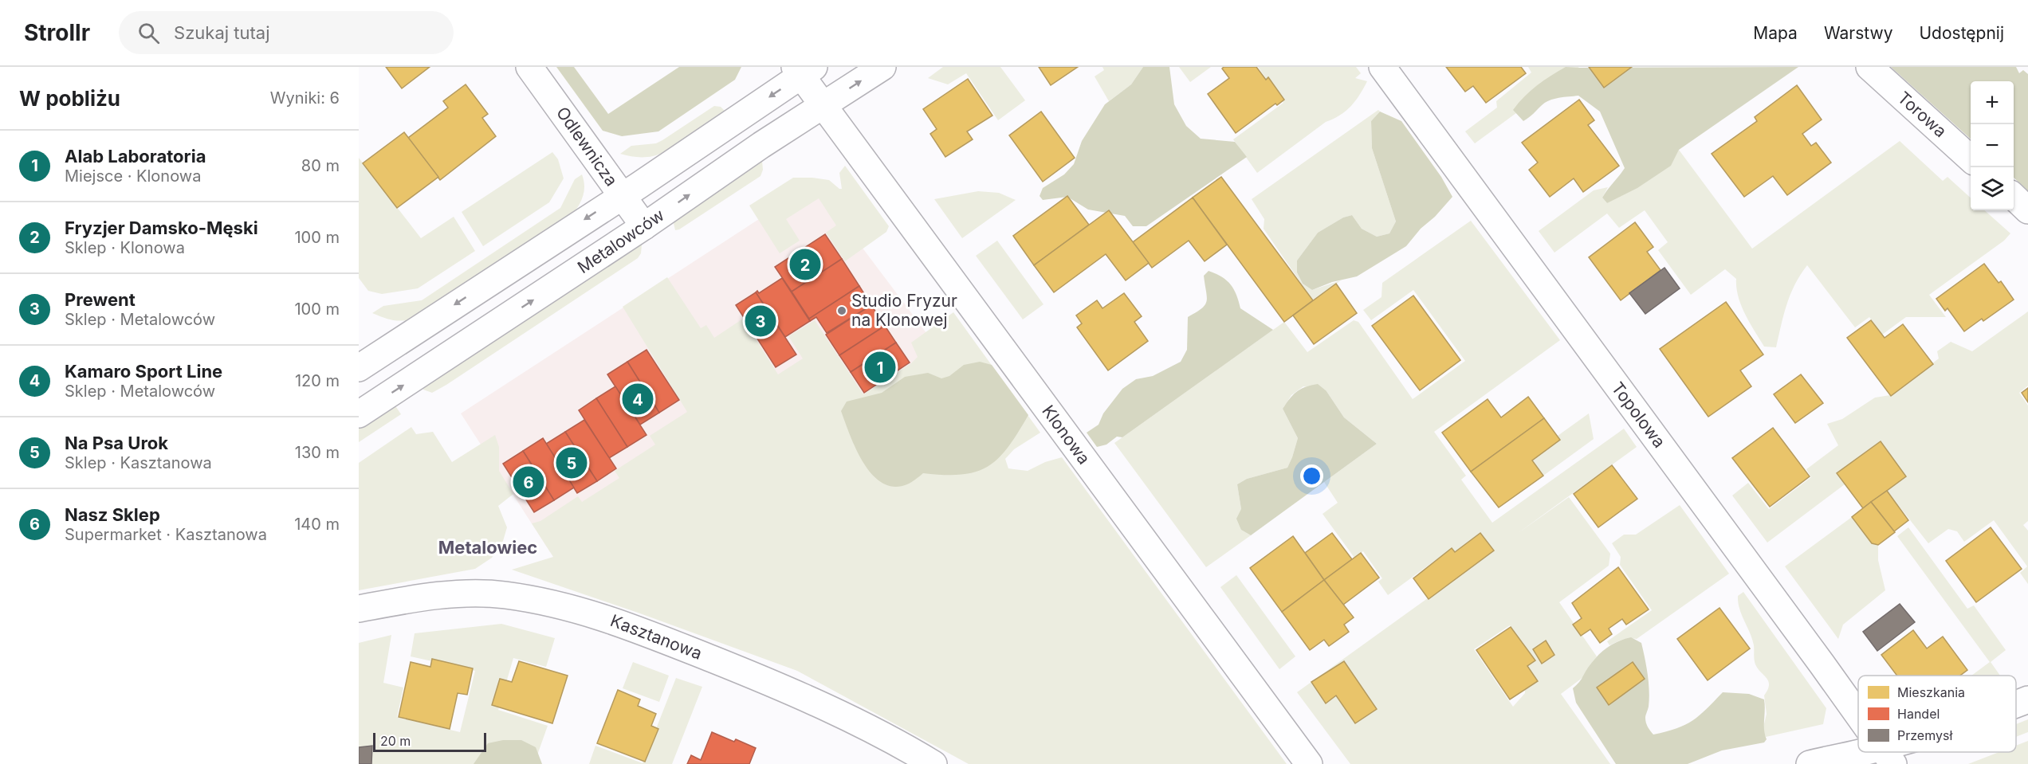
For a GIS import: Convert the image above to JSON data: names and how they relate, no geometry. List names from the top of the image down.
{
  "streets": {
    "street": [
      "Torowa",
      "Odlewnicza",
      "Metalowców",
      "Topolowa",
      "Klonowa",
      "Kasztanowa"
    ]
  },
  "crossings": [
    ["Odlewnicza", "Metalowców"],
    ["Metalowców", "Klonowa"]
  ],
  "districts": ["Metalowiec"],
  "places": ["Studio Fryzur na Klonowej"],
  "legend": ["Mieszkania", "Handel", "Przemysł"],
  "scale_bar": "20 m",
  "page": {
    "header": "Strollr",
    "search": "Szukaj tutaj",
    "nav": ["Mapa", "Warstwy", "Udostępnij"],
    "heading": ["W pobliżu", "Wyniki: 6"],
    "map_buttons": ["+", "−"],
    "list": [
      {
        "mark": "1",
        "name": "Alab Laboratoria",
        "note": "Miejsce · Klonowa",
        "value": "80 m"
      },
      {
        "mark": "2",
        "name": "Fryzjer Damsko-Męski",
        "note": "Sklep · Klonowa",
        "value": "100 m"
      },
      {
        "mark": "3",
        "name": "Prewent",
        "note": "Sklep · Metalowców",
        "value": "100 m"
      },
      {
        "mark": "4",
        "name": "Kamaro Sport Line",
        "note": "Sklep · Metalowców",
        "value": "120 m"
      },
      {
        "mark": "5",
        "name": "Na Psa Urok",
        "note": "Sklep · Kasztanowa",
        "value": "130 m"
      },
      {
        "mark": "6",
        "name": "Nasz Sklep",
        "note": "Supermarket · Kasztanowa",
        "value": "140 m"
      }
    ],
    "pins": [
      "2",
      "3",
      "1",
      "4",
      "5",
      "6"
    ],
    "scale": "20 m"
  }
}
